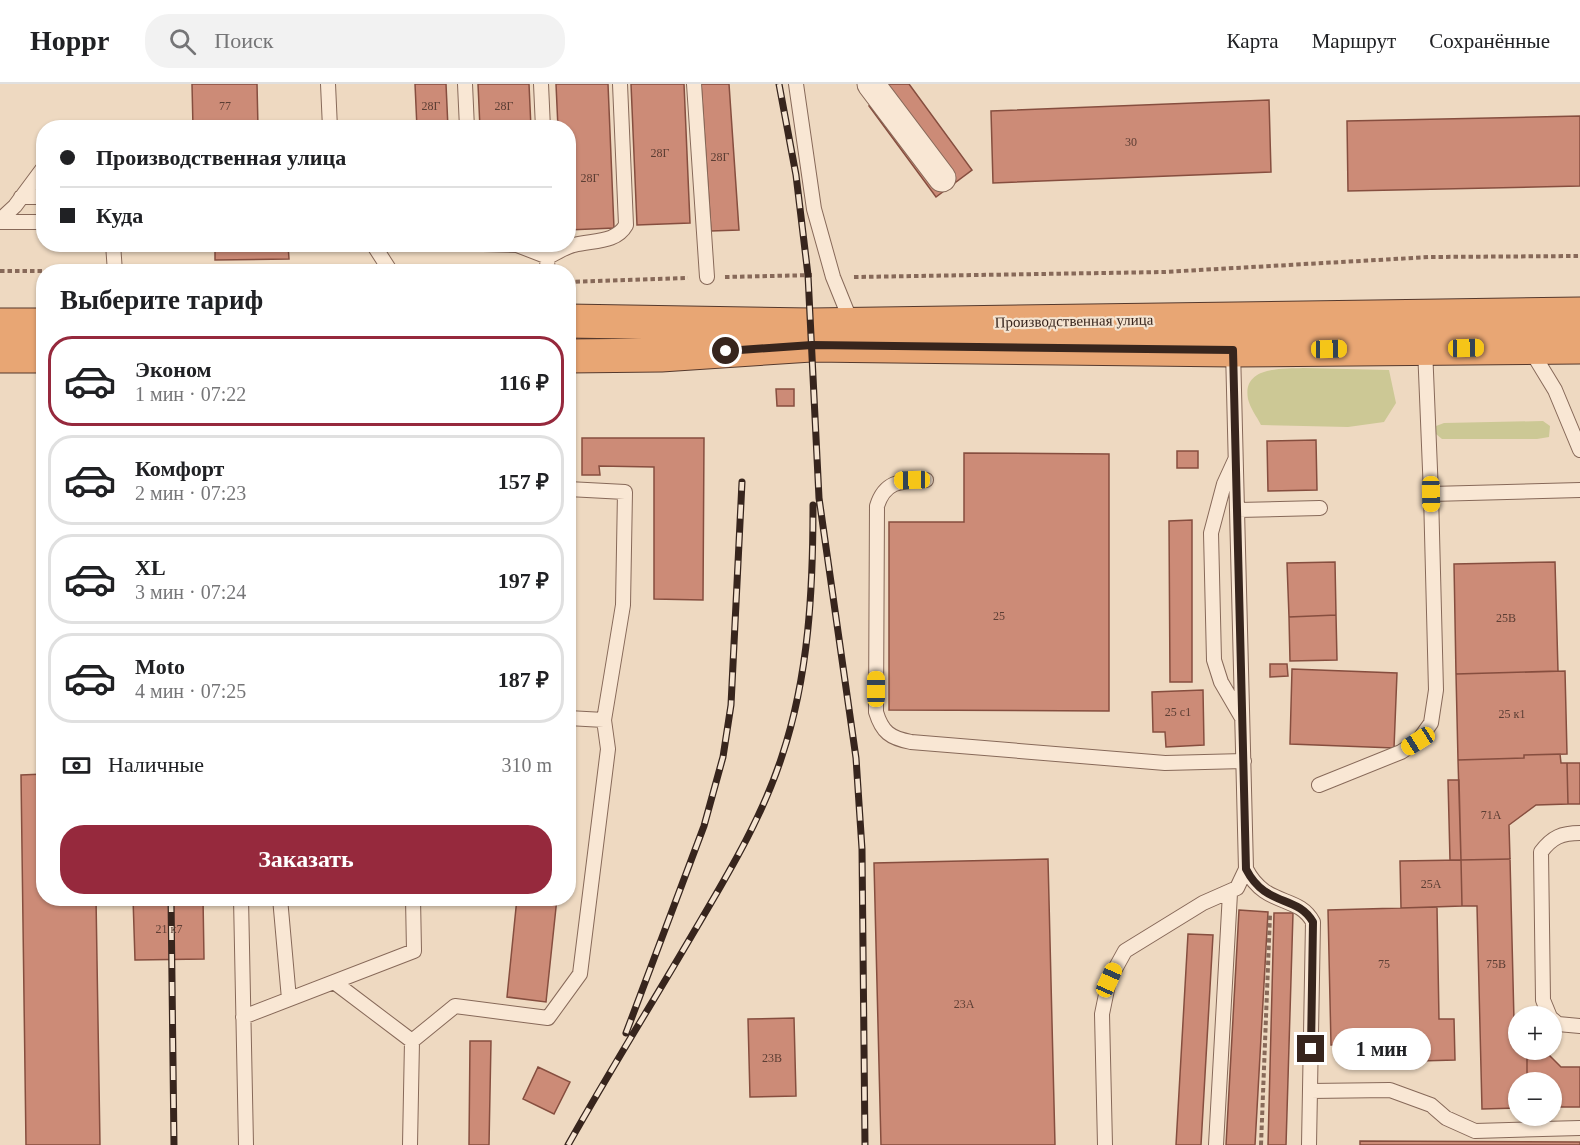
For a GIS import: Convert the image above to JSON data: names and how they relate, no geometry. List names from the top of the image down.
{
  "streets": {
    "highway": ["Производственная улица"]
  },
  "house_numbers": [
    "77",
    "28Г",
    "28Г",
    "30",
    "28Г",
    "28Г",
    "28Г",
    "25",
    "25В",
    "25 с1",
    "25 к1",
    "71А",
    "25А",
    "21 к7",
    "75",
    "75В",
    "23А",
    "23В"
  ],
  "page": {
    "header": "Hoppr",
    "search": "Поиск",
    "nav": ["Карта", "Маршрут", "Сохранённые"],
    "banner": ["Производственная улица", "Куда"],
    "heading": "Выберите тариф",
    "list": [
      {
        "name": "Эконом",
        "note": "1 мин · 07:22",
        "value": "116 ₽"
      },
      {
        "name": "Комфорт",
        "note": "2 мин · 07:23",
        "value": "157 ₽"
      },
      {
        "name": "XL",
        "note": "3 мин · 07:24",
        "value": "197 ₽"
      },
      {
        "name": "Moto",
        "note": "4 мин · 07:25",
        "value": "187 ₽"
      }
    ],
    "pay": ["Наличные", "310 m"],
    "buttons": "Заказать",
    "map_buttons": ["+", "−"],
    "bubble": "1 мин"
  }
}
